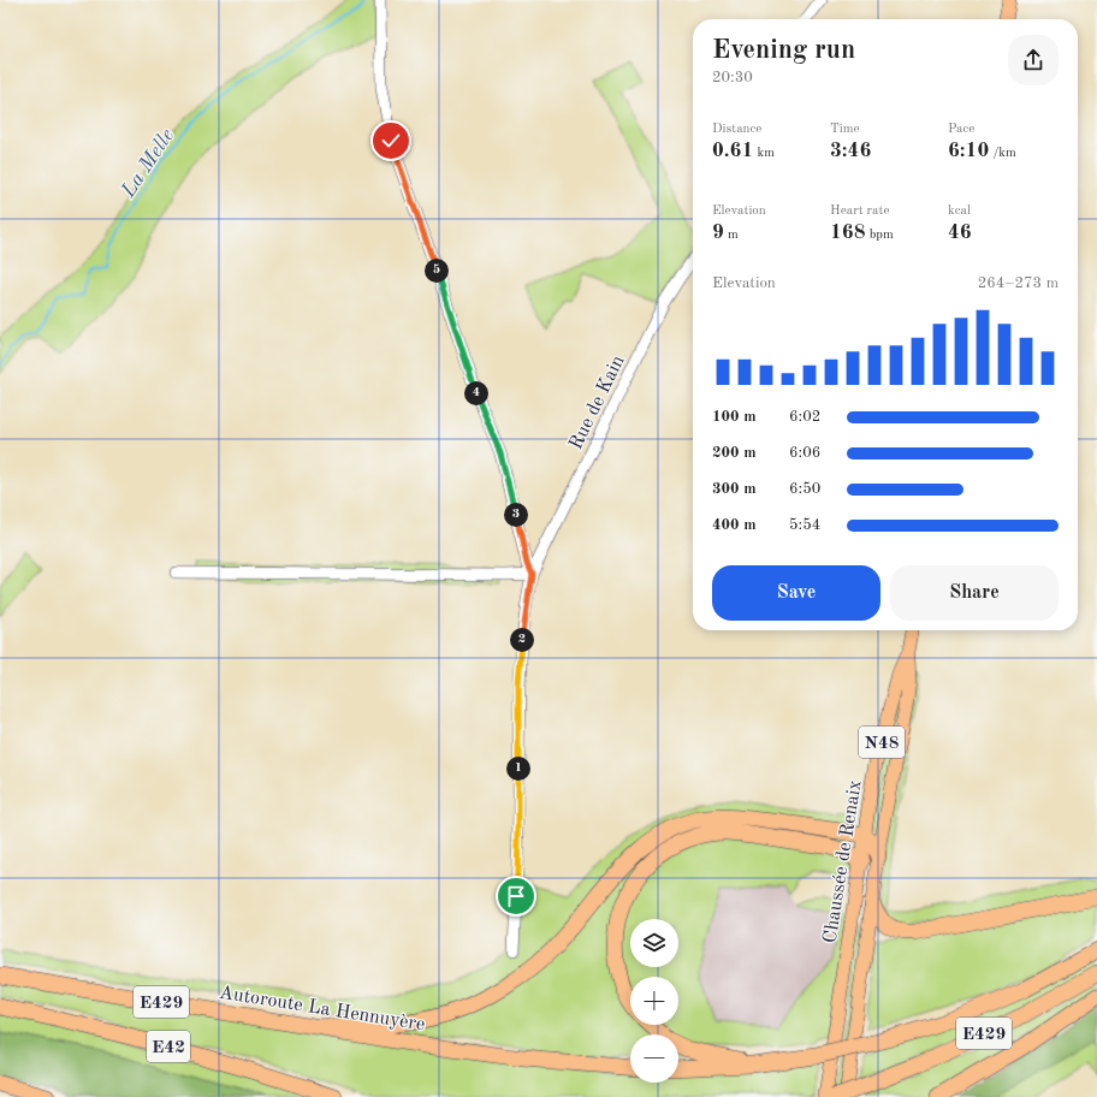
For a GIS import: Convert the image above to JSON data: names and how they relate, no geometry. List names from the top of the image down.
{
  "streets": {
    "highway": ["E429", "Autoroute La Hennuyère", "E42"],
    "main road": ["N48", "Chaussée de Renaix"],
    "street": ["Rue de Kain"]
  },
  "crossings": [
    ["N48", "Chaussée de Renaix"]
  ],
  "water": ["La Melle"],
  "page": {
    "heading": ["Evening run", "20:30"],
    "stats": [
      ["Distance", "0.61 km"],
      ["Time", "3:46"],
      ["Pace", "6:10 /km"],
      ["Elevation", "9 m"],
      ["Heart rate", "168 bpm"],
      ["kcal", "46"]
    ],
    "pins": [
      "5",
      "4",
      "3",
      "2",
      "1"
    ],
    "chart": ["Elevation", "264–273 m"],
    "list": [
      {
        "name": "100 m",
        "note": "6:02"
      },
      {
        "name": "200 m",
        "note": "6:06"
      },
      {
        "name": "300 m",
        "note": "6:50"
      },
      {
        "name": "400 m",
        "note": "5:54"
      }
    ],
    "buttons": ["Save", "Share"],
    "map_buttons": ["+", "−"]
  }
}
